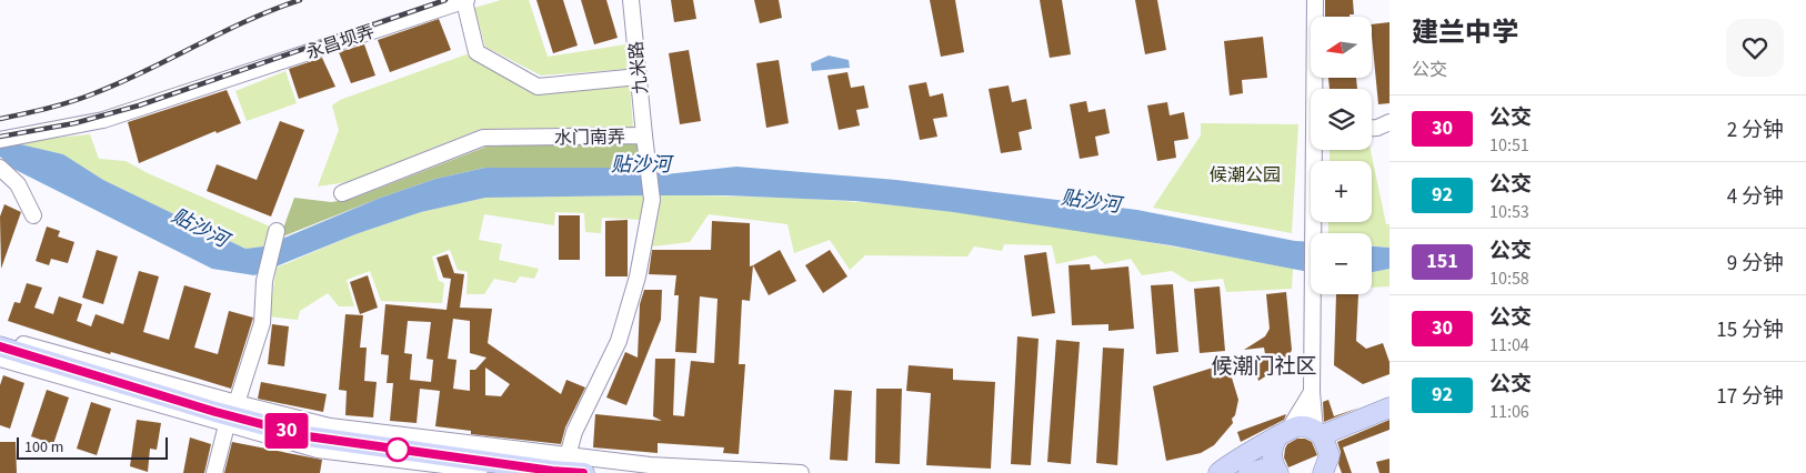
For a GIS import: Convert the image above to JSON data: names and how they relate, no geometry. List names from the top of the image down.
{
  "streets": {
    "street": ["永昌坝弄", "九米路", "水门南弄"]
  },
  "crossings": [
    ["永昌坝弄", "九米路"],
    ["九米路", "水门南弄"]
  ],
  "districts": ["候潮门社区"],
  "water": ["贴沙河"],
  "parks": ["候潮公园"],
  "lines": ["bus line 30"],
  "scale_bar": "100 m",
  "north": "left",
  "page": {
    "on_map": "30",
    "heading": ["建兰中学", "公交"],
    "map_buttons": ["+", "−"],
    "list": [
      {
        "mark": "30",
        "name": "公交",
        "note": "10:51",
        "value": "2 分钟"
      },
      {
        "mark": "92",
        "name": "公交",
        "note": "10:53",
        "value": "4 分钟"
      },
      {
        "mark": "151",
        "name": "公交",
        "note": "10:58",
        "value": "9 分钟"
      },
      {
        "mark": "30",
        "name": "公交",
        "note": "11:04",
        "value": "15 分钟"
      },
      {
        "mark": "92",
        "name": "公交",
        "note": "11:06",
        "value": "17 分钟"
      }
    ],
    "scale": "100 m"
  }
}
